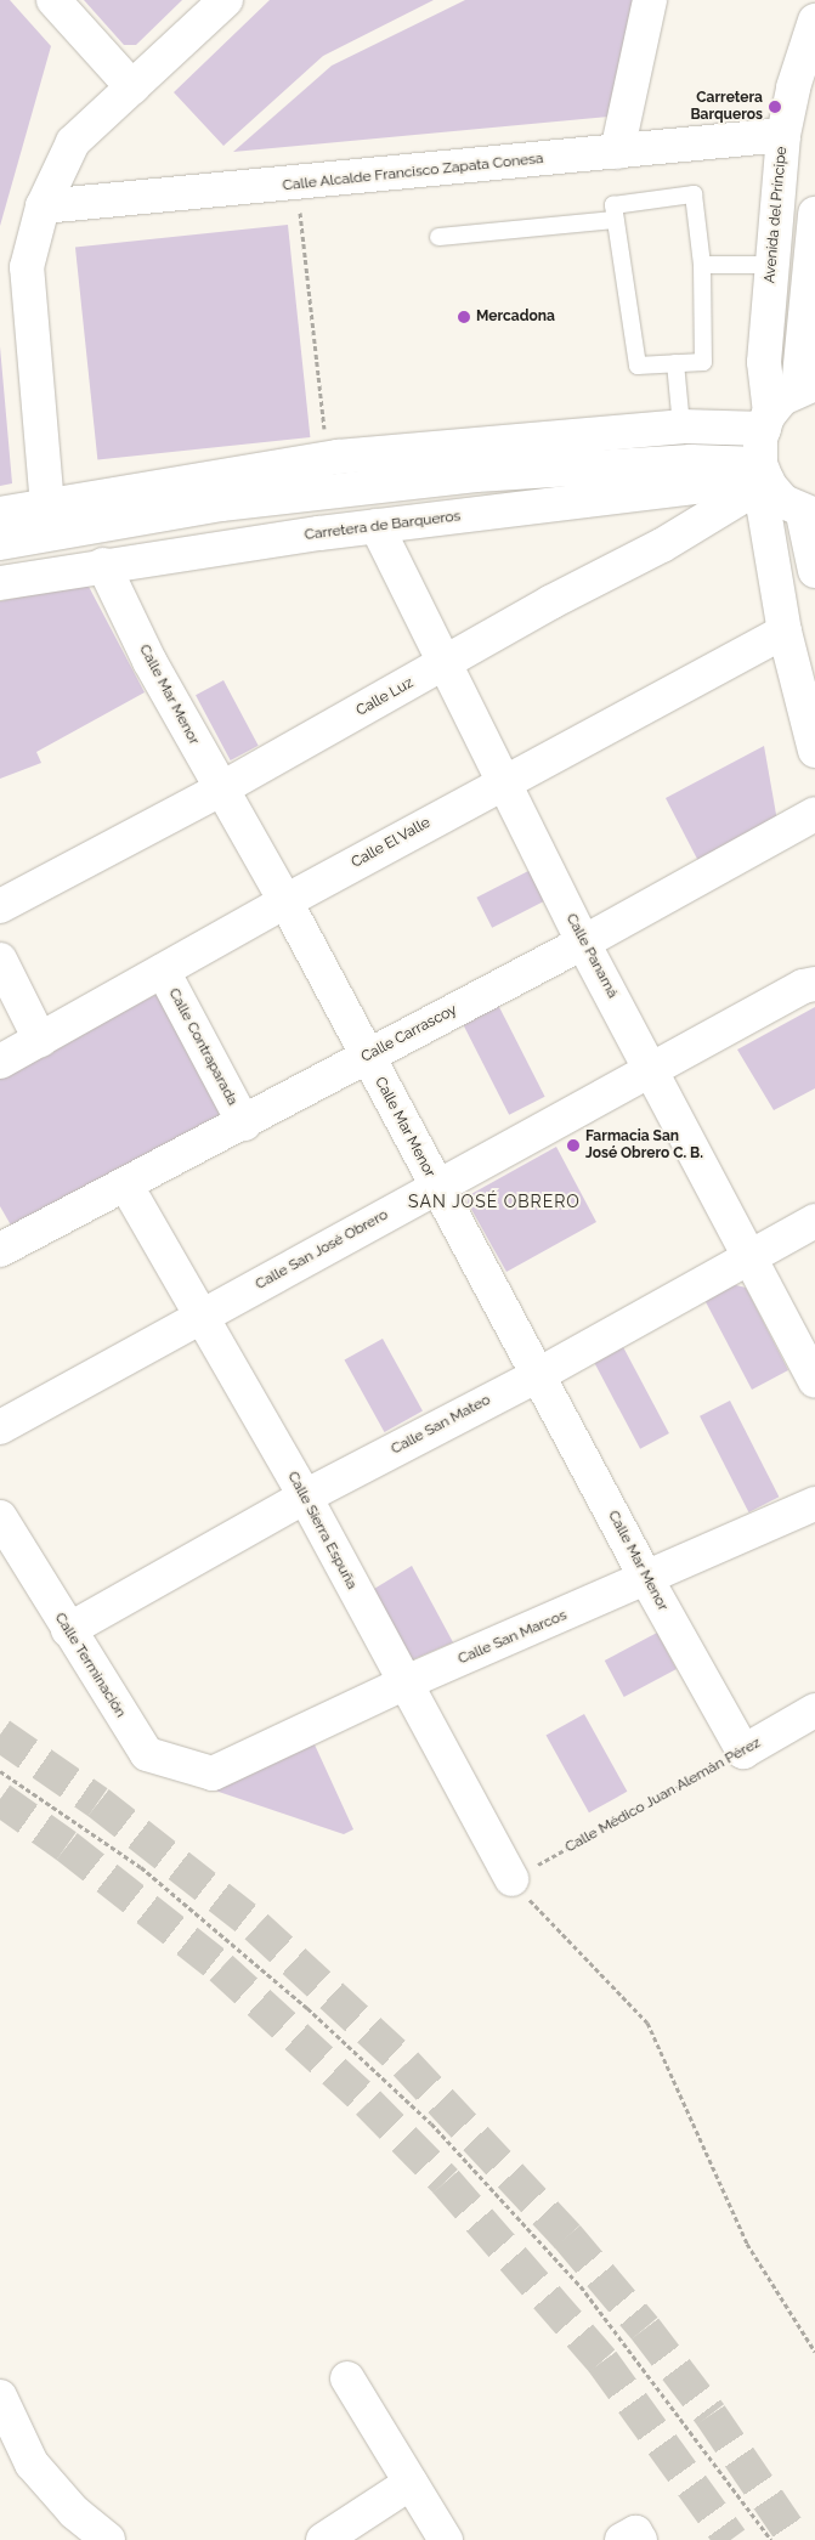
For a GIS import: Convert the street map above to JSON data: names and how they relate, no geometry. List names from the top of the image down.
{
  "streets": {
    "street": [
      "Calle Alcalde Francisco Zapata Conesa",
      "Avenida del Príncipe",
      "Carretera de Barqueros",
      "Calle Mar Menor",
      "Calle Luz",
      "Calle El Valle",
      "Calle Panamá",
      "Calle Carrascoy",
      "Calle Contraparada",
      "Calle San José Obrero",
      "Calle San Mateo",
      "Calle Sierra Espuña",
      "Calle San Marcos",
      "Calle Terminación",
      "Calle Médico Juan Alemán Pérez"
    ]
  },
  "crossings": [
    ["Calle Alcalde Francisco Zapata Conesa", "Avenida del Príncipe"],
    ["Avenida del Príncipe", "Carretera de Barqueros"],
    ["Avenida del Príncipe", "Calle Luz"],
    ["Carretera de Barqueros", "Calle Mar Menor"],
    ["Carretera de Barqueros", "Calle Luz"],
    ["Carretera de Barqueros", "Calle Panamá"],
    ["Calle Mar Menor", "Calle Luz"],
    ["Calle Mar Menor", "Calle El Valle"],
    ["Calle Mar Menor", "Calle Carrascoy"],
    ["Calle Mar Menor", "Calle San José Obrero"],
    ["Calle Mar Menor", "Calle San Mateo"],
    ["Calle Mar Menor", "Calle San Marcos"],
    ["Calle Mar Menor", "Calle Médico Juan Alemán Pérez"],
    ["Calle Luz", "Calle Panamá"],
    ["Calle El Valle", "Calle Panamá"],
    ["Calle El Valle", "Calle Contraparada"],
    ["Calle Panamá", "Calle Carrascoy"],
    ["Calle Panamá", "Calle San José Obrero"],
    ["Calle Panamá", "Calle San Mateo"],
    ["Calle Carrascoy", "Calle Contraparada"],
    ["Calle Carrascoy", "Calle Sierra Espuña"],
    ["Calle San José Obrero", "Calle Sierra Espuña"],
    ["Calle San Mateo", "Calle Sierra Espuña"],
    ["Calle San Mateo", "Calle Terminación"],
    ["Calle Sierra Espuña", "Calle San Marcos"],
    ["Calle Sierra Espuña", "Calle Médico Juan Alemán Pérez"],
    ["Calle San Marcos", "Calle Terminación"]
  ],
  "districts": ["SAN JOSÉ OBRERO"],
  "places": ["Carretera Barqueros", "Mercadona", "Farmacia San José Obrero C. B."]
}
